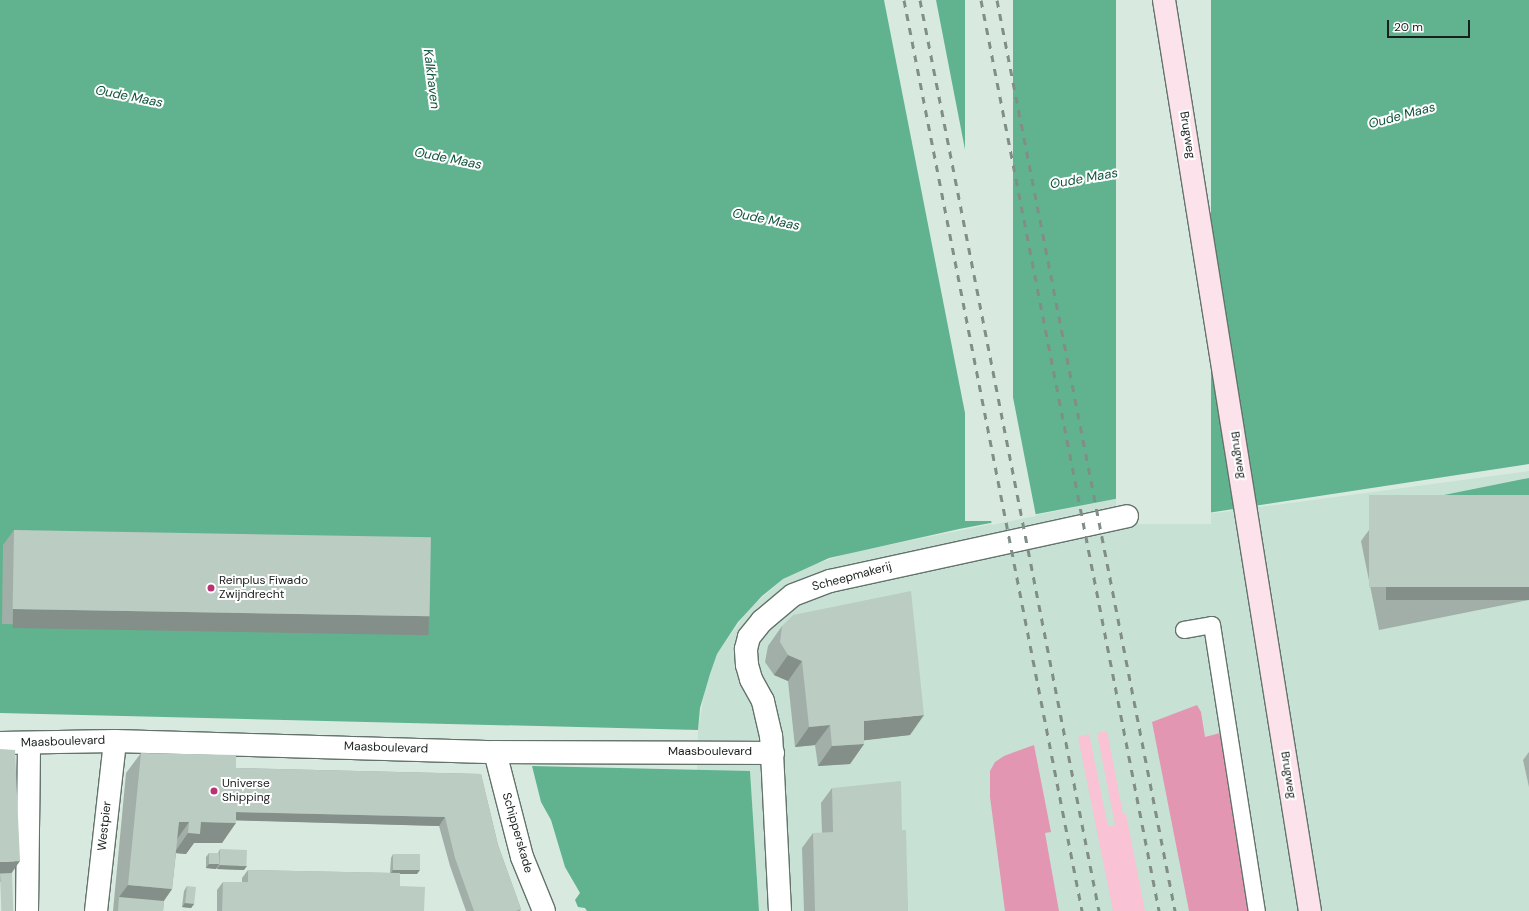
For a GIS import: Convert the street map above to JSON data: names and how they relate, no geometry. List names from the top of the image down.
{
  "streets": {
    "main road": ["Brugweg"],
    "street": [
      "Scheepmakerij",
      "Maasboulevard",
      "Westpier",
      "Schipperskade"
    ]
  },
  "crossings": [
    ["Scheepmakerij", "Maasboulevard"],
    ["Maasboulevard", "Westpier"],
    ["Maasboulevard", "Schipperskade"]
  ],
  "water": ["Kalkhaven", "Oude Maas"],
  "places": ["Reinplus Fiwado Zwijndrecht", "Universe Shipping"],
  "scale_bar": "20 m"
}
